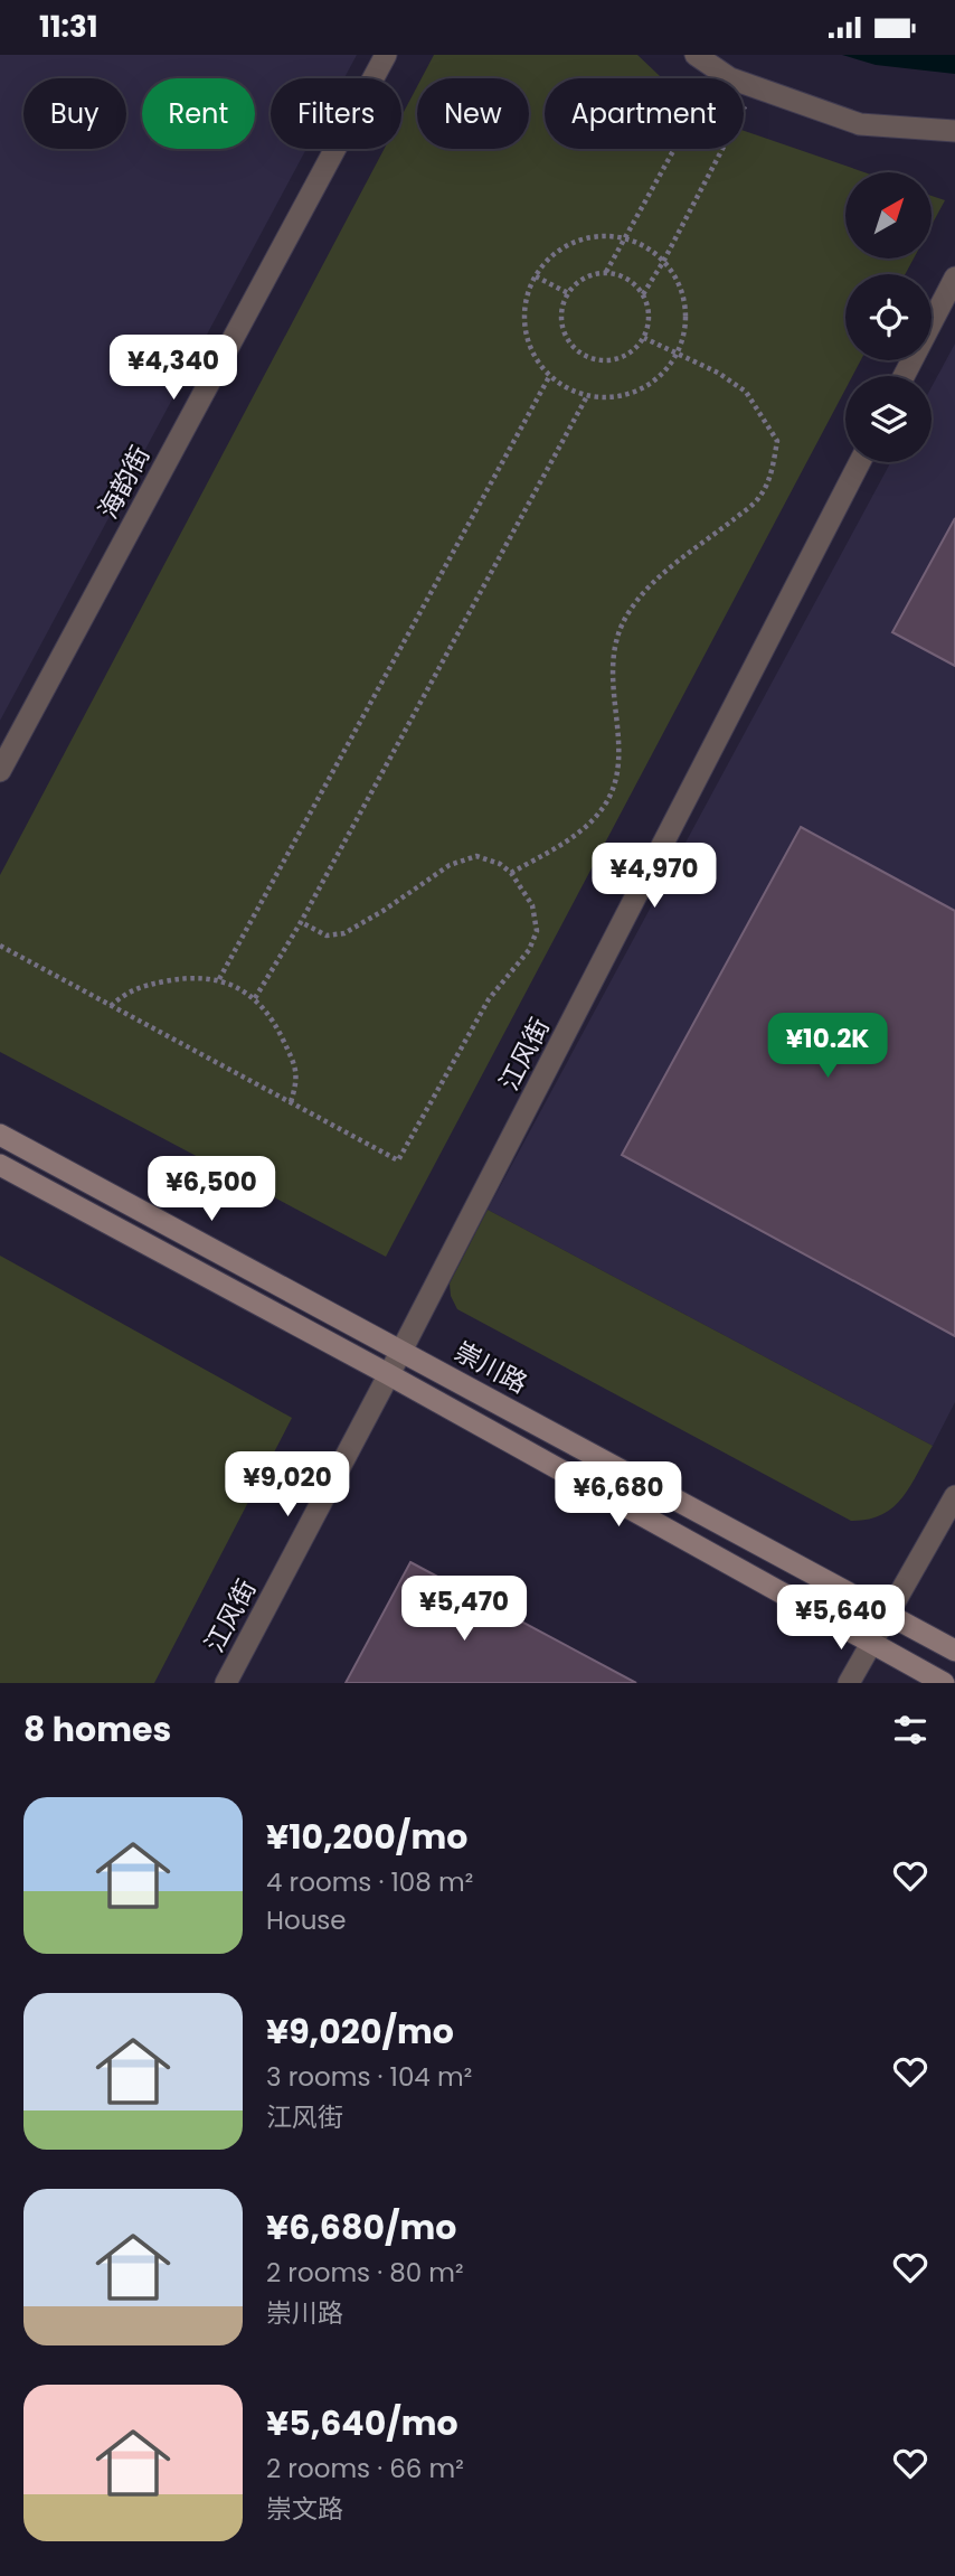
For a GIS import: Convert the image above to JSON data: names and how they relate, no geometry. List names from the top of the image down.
{
  "streets": {
    "main road": ["崇川路"],
    "street": ["海韵街", "江风街"]
  },
  "crossings": [
    ["江风街", "崇川路"]
  ],
  "north": "top right",
  "page": {
    "status": "11:31",
    "chip": [
      "Buy",
      "Rent",
      "Filters",
      "New",
      "Apartment"
    ],
    "price": [
      "¥4,340",
      "¥4,970",
      "¥10.2K",
      "¥6,500",
      "¥9,020",
      "¥6,680",
      "¥5,470",
      "¥5,640"
    ],
    "heading": "8 homes",
    "list": [
      {
        "name": "¥10,200/mo",
        "note": "4 rooms · 108 m² · House"
      },
      {
        "name": "¥9,020/mo",
        "note": "3 rooms · 104 m² · 江风街"
      },
      {
        "name": "¥6,680/mo",
        "note": "2 rooms · 80 m² · 崇川路"
      },
      {
        "name": "¥5,640/mo",
        "note": "2 rooms · 66 m² · 崇文路"
      }
    ]
  }
}
